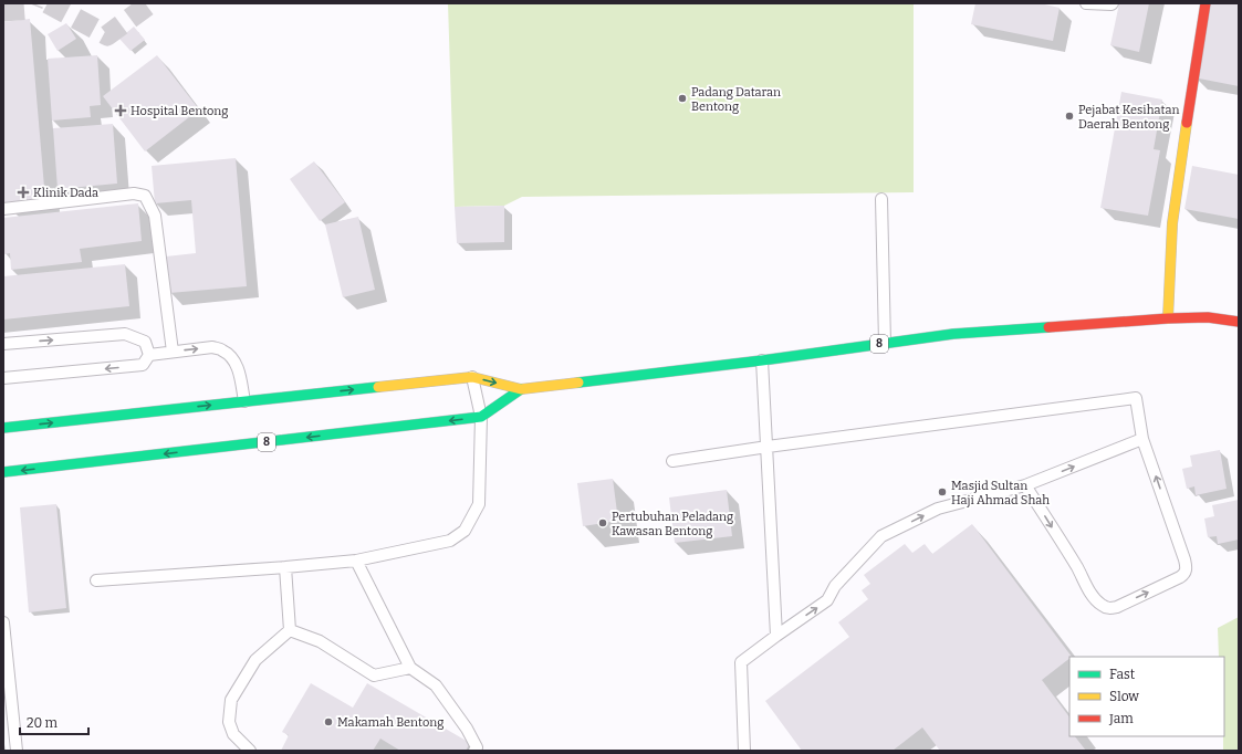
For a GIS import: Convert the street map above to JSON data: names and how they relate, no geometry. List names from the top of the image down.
{
  "streets": {
    "main road": ["8"]
  },
  "places": {
    "other": [
      "Padang Dataran Bentong",
      "Pejabat Kesihatan Daerah Bentong",
      "Masjid Sultan Haji Ahmad Shah",
      "Pertubuhan Peladang Kawasan Bentong",
      "Makamah Bentong"
    ],
    "health": ["Hospital Bentong", "Klinik Dada"]
  },
  "legend": ["Fast", "Slow", "Jam"],
  "scale_bar": "20 m"
}
